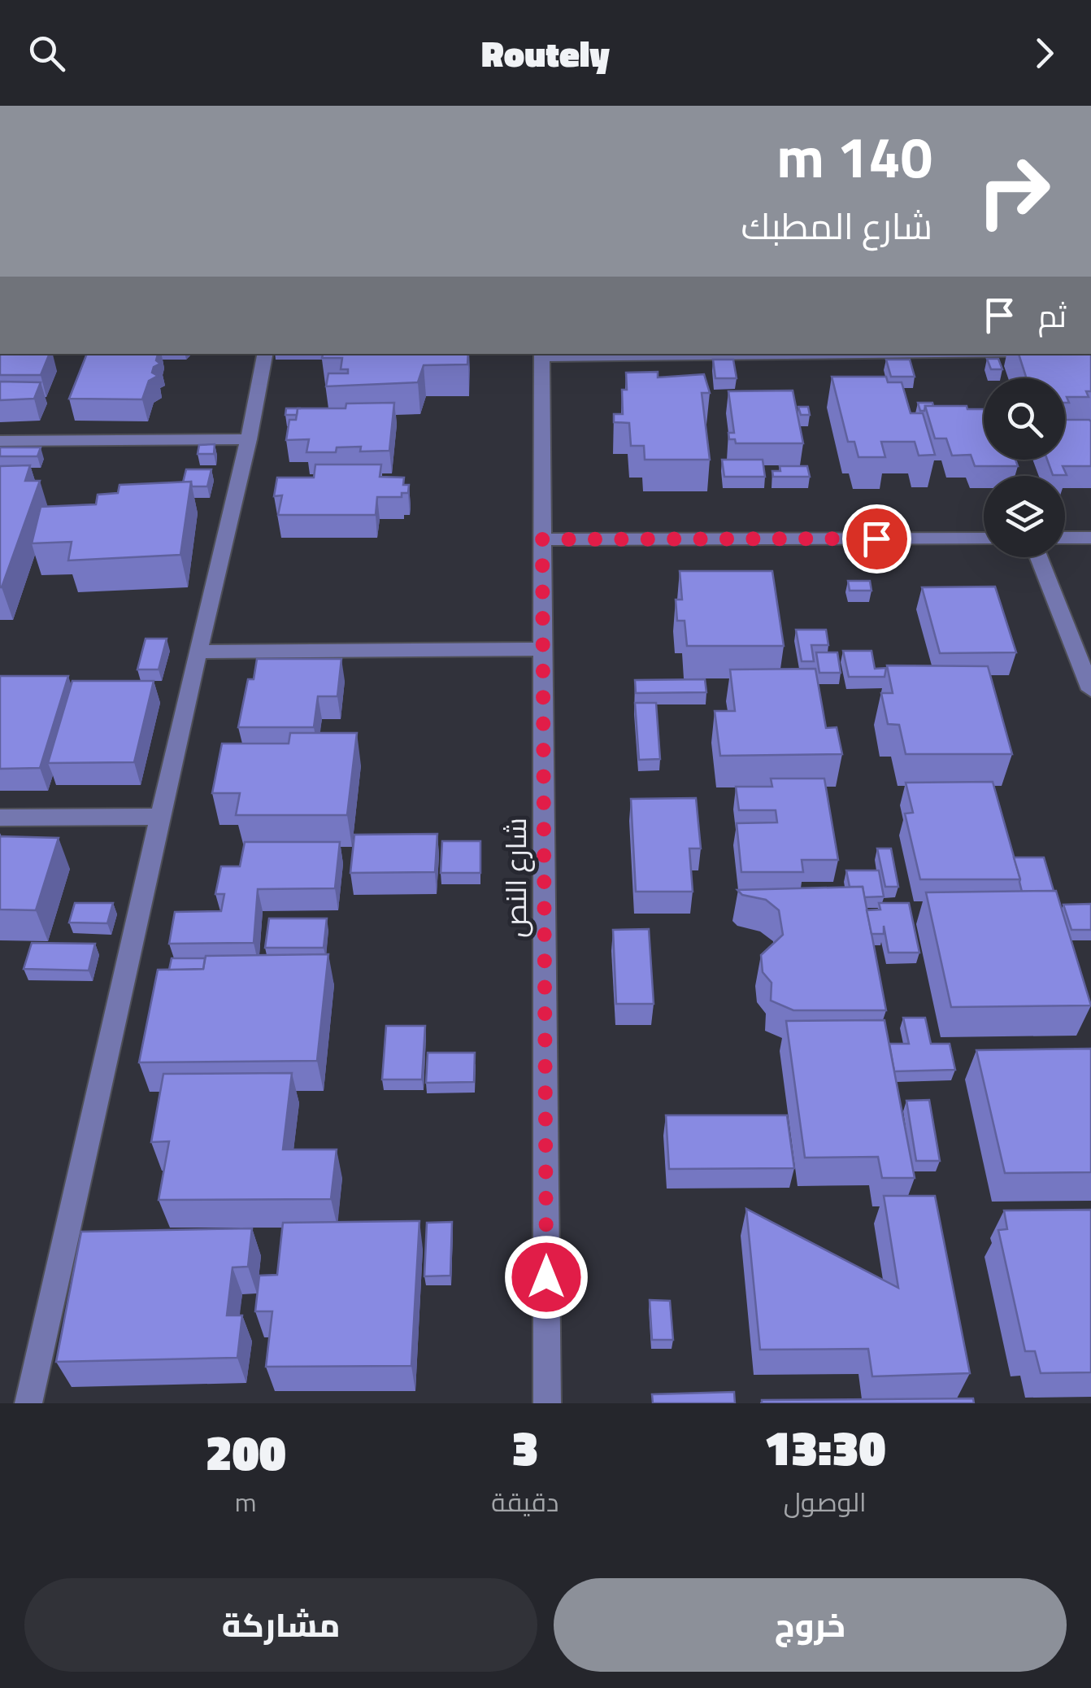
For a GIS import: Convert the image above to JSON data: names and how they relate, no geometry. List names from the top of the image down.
{
  "streets": {
    "street": ["شارع النص"]
  },
  "page": {
    "header": "Routely",
    "turn": ["140 m", "شارع المطبك"],
    "then": "ثم",
    "eta": [
      "13:30",
      "الوصول",
      "3",
      "دقيقة",
      "200",
      "m"
    ],
    "buttons": ["خروج", "مشاركة"]
  }
}
